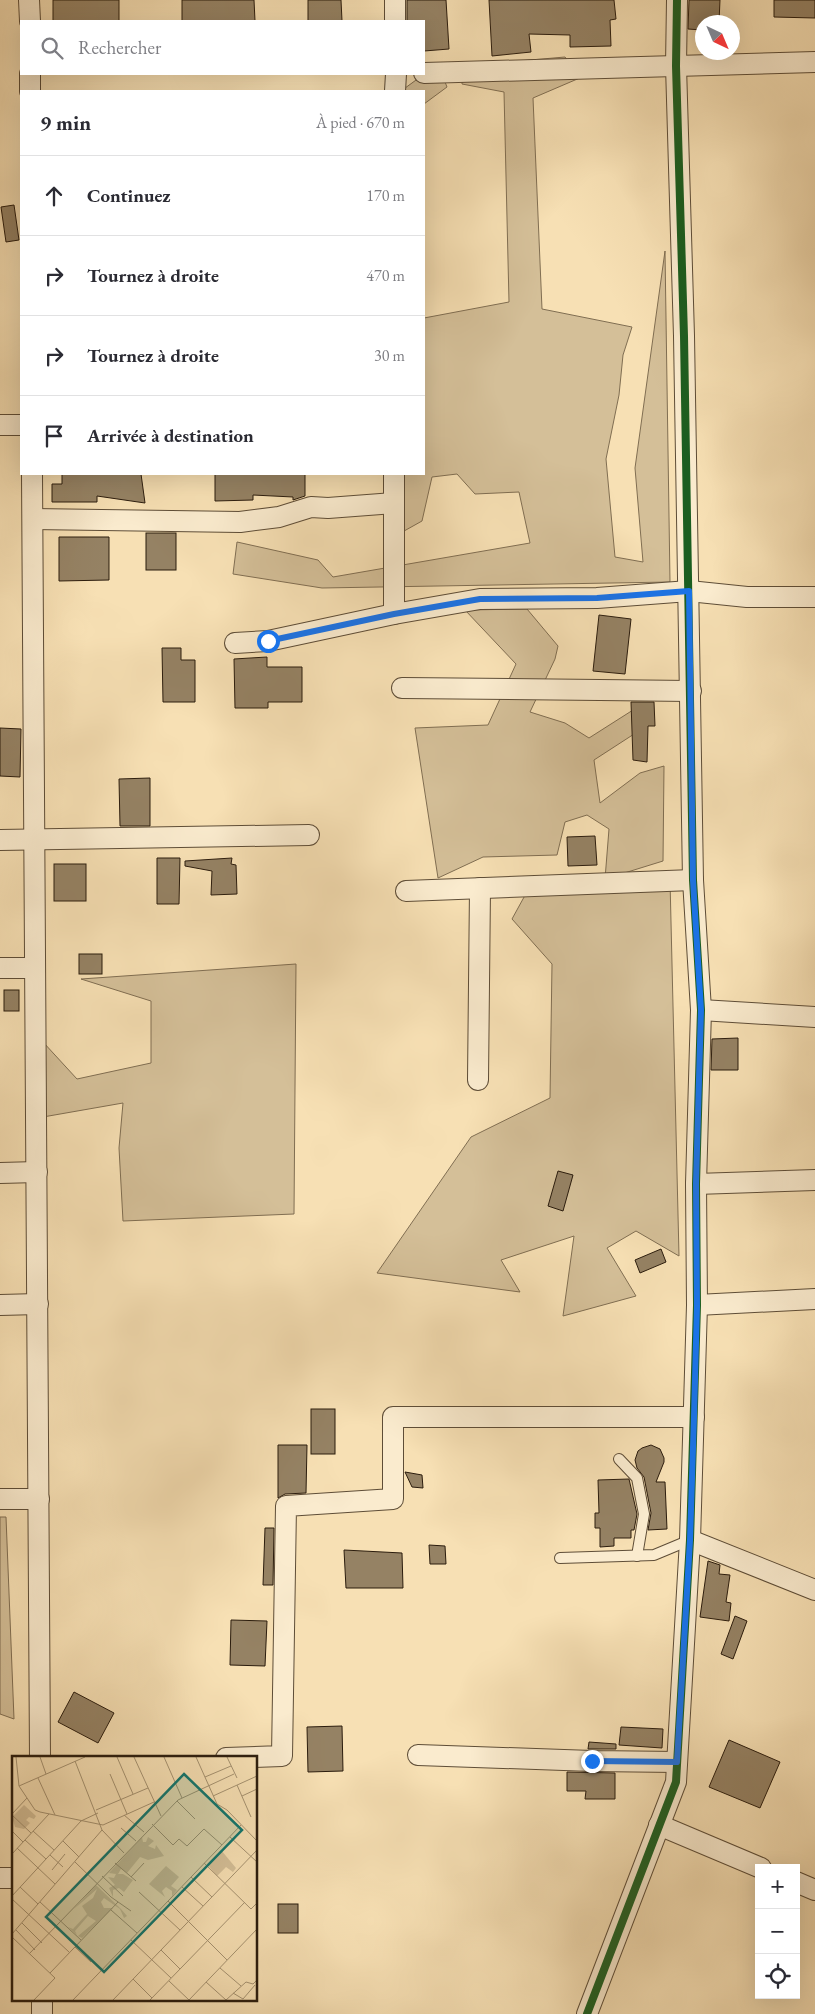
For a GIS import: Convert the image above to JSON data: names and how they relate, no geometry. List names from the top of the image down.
{
  "north": "bottom right",
  "page": {
    "search": "Rechercher",
    "heading": ["9 min", "À pied · 670 m"],
    "list": [
      ["Continuez", "170 m"],
      ["Tournez à droite", "470 m"],
      ["Tournez à droite", "30 m"],
      "Arrivée à destination"
    ],
    "map_buttons": ["+", "−"]
  }
}
